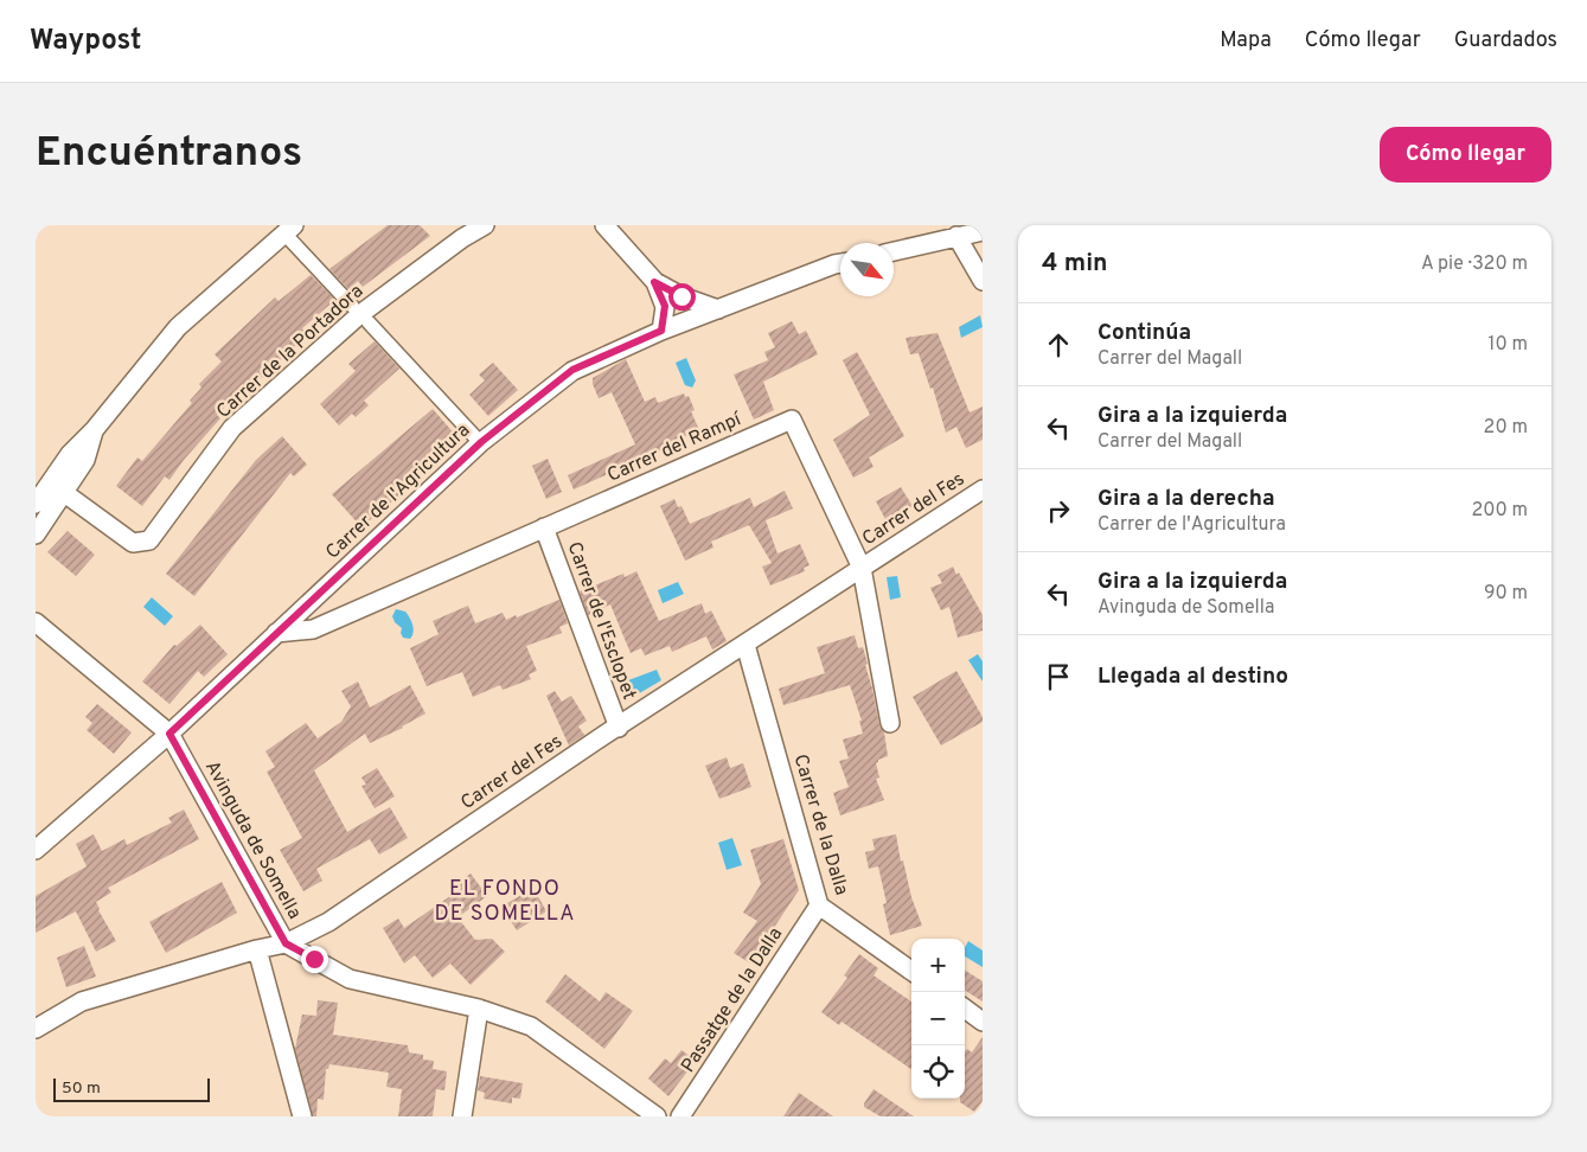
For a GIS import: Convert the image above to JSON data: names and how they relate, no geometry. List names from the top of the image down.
{
  "streets": {
    "street": [
      "Carrer de la Portadora",
      "Carrer del Rampí",
      "Carrer de l'Agricultura",
      "Carrer del Fes",
      "Carrer de l'Esclopet",
      "Carrer de la Dalla",
      "Avinguda de Somella",
      "Passatge de la Dalla"
    ]
  },
  "crossings": [
    ["Carrer del Rampí", "Carrer de l'Agricultura"],
    ["Carrer del Rampí", "Carrer del Fes"],
    ["Carrer del Rampí", "Carrer de l'Esclopet"],
    ["Carrer de l'Agricultura", "Avinguda de Somella"],
    ["Carrer del Fes", "Carrer de l'Esclopet"],
    ["Carrer del Fes", "Carrer de la Dalla"],
    ["Carrer del Fes", "Avinguda de Somella"],
    ["Carrer de la Dalla", "Passatge de la Dalla"]
  ],
  "districts": ["EL FONDO DE SOMELLA"],
  "scale_bar": "50 m",
  "north": "bottom right",
  "page": {
    "header": "Waypost",
    "nav": ["Mapa", "Cómo llegar", "Guardados"],
    "buttons": "Cómo llegar",
    "title": "Encuéntranos",
    "heading": ["4 min", "A pie · 320 m"],
    "list": [
      ["Continúa", "Carrer del Magall", "10 m"],
      ["Gira a la izquierda", "Carrer del Magall", "20 m"],
      ["Gira a la derecha", "Carrer de l'Agricultura", "200 m"],
      ["Gira a la izquierda", "Avinguda de Somella", "90 m"],
      "Llegada al destino"
    ],
    "map_buttons": ["+", "−"],
    "scale": "50 m"
  }
}
